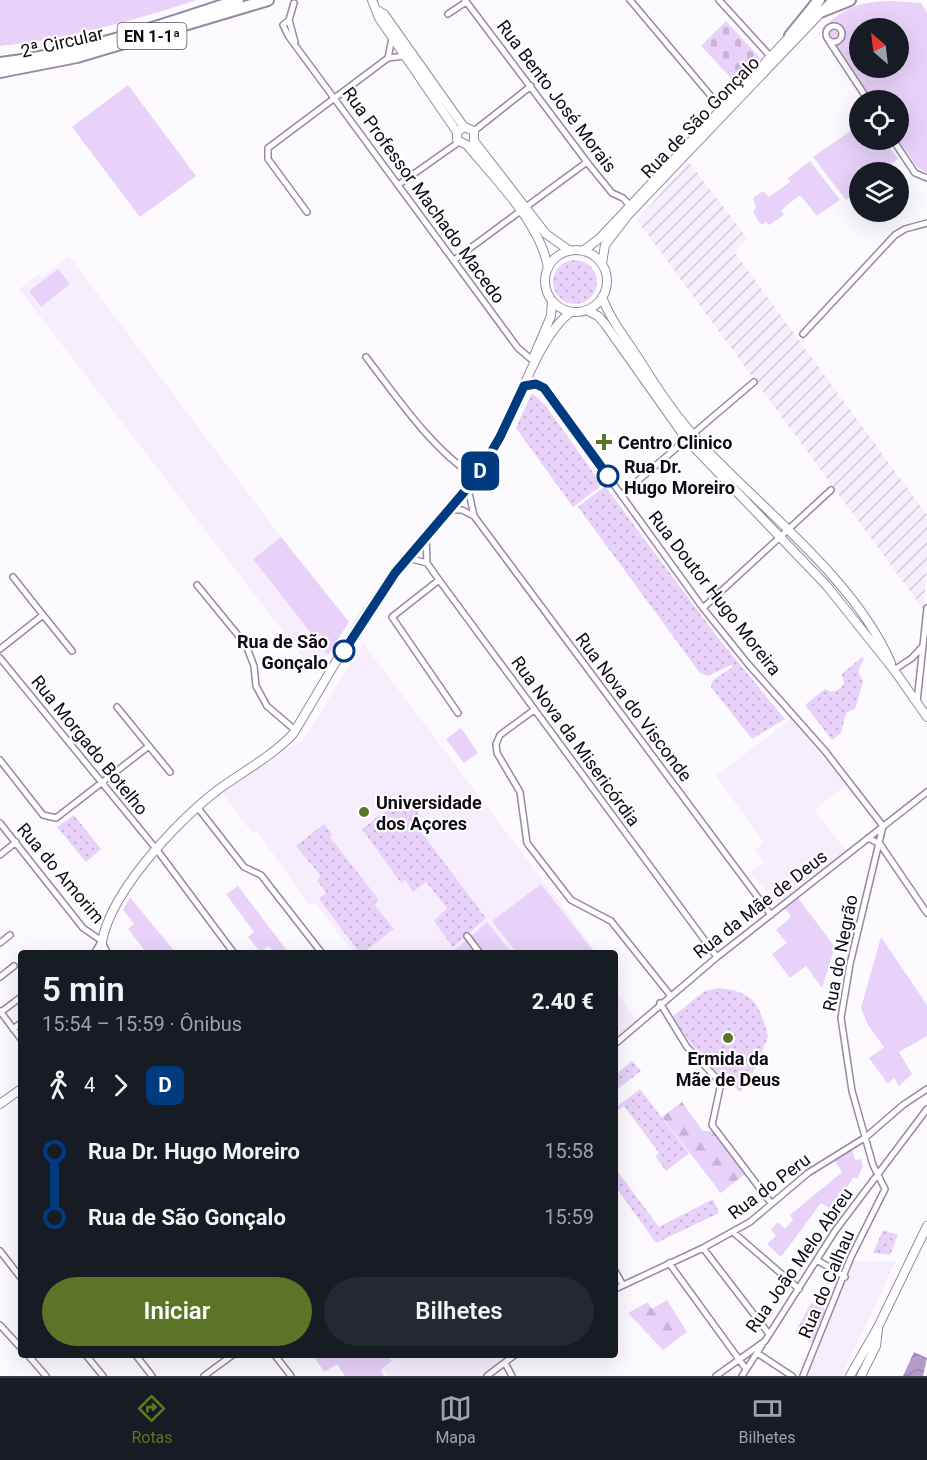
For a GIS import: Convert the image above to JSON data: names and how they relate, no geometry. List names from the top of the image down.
{
  "streets": {
    "highway": ["EN 1-1ª", "2ª Circular"],
    "main road": ["Rua de São Gonçalo"],
    "street": [
      "Rua Bento José Morais",
      "Rua Professor Machado Macedo",
      "Rua Doutor Hugo Moreira",
      "Rua Nova do Visconde",
      "Rua Nova da Misericórdia",
      "Rua Morgado Botelho",
      "Rua do Amorim",
      "Rua da Mãe de Deus",
      "Rua do Negrão",
      "Rua do Peru",
      "Rua João Melo Abreu",
      "Rua do Calhau"
    ]
  },
  "crossings": [
    ["Rua Bento José Morais", "Rua de São Gonçalo"],
    ["Rua Doutor Hugo Moreira", "Rua da Mãe de Deus"],
    ["Rua Doutor Hugo Moreira", "Rua do Negrão"],
    ["Rua Nova do Visconde", "Rua da Mãe de Deus"],
    ["Rua Nova da Misericórdia", "Rua da Mãe de Deus"],
    ["Rua da Mãe de Deus", "Rua do Negrão"],
    ["Rua do Negrão", "Rua do Peru"],
    ["Rua do Negrão", "Rua João Melo Abreu"],
    ["Rua do Negrão", "Rua do Calhau"],
    ["Rua João Melo Abreu", "Rua do Calhau"]
  ],
  "places": {
    "health": ["Centro Clinico"],
    "other": [
      "Rua Dr. Hugo Moreiro",
      "Rua de São Gonçalo",
      "Universidade dos Açores",
      "Ermida da Mãe de Deus"
    ]
  },
  "lines": ["bus line D"],
  "north": "top left",
  "page": {
    "on_map": "D",
    "heading": ["5 min", "15:54 – 15:59 · Ônibus", "2.40 €"],
    "legs": ["4", "D"],
    "list": [
      {
        "name": "Rua Dr. Hugo Moreiro",
        "value": "15:58"
      },
      {
        "name": "Rua de São Gonçalo",
        "value": "15:59"
      }
    ],
    "buttons": ["Iniciar", "Bilhetes"],
    "tabs": ["Rotas", "Mapa", "Bilhetes"]
  }
}
